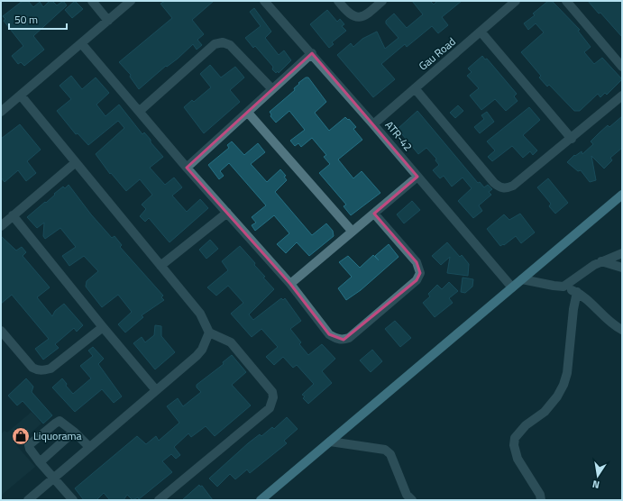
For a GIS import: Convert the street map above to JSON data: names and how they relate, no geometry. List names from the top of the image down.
{
  "streets": {
    "street": ["Gau Road", "ATR-42"]
  },
  "crossings": [
    ["Gau Road", "ATR-42"]
  ],
  "places": {
    "shop": ["Liquorama"]
  },
  "scale_bar": "50 m",
  "north": "bottom"
}
